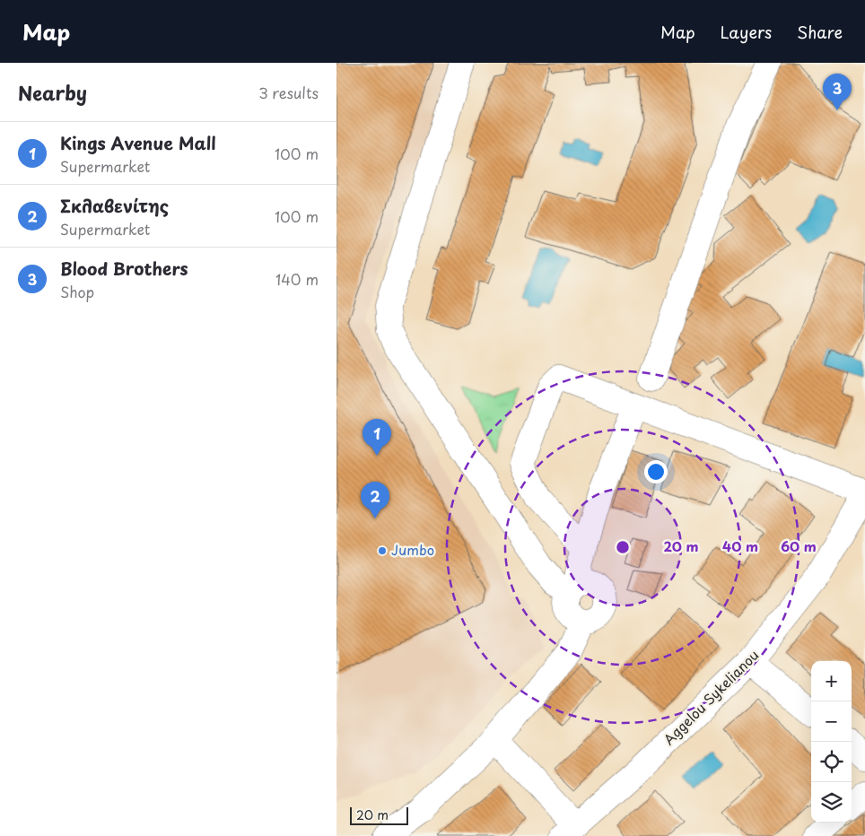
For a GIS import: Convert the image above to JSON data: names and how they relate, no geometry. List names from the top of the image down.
{
  "streets": {
    "street": ["Aggelou Sykelianou"]
  },
  "places": ["Jumbo"],
  "scale_bar": "20 m",
  "page": {
    "header": "Map",
    "nav": ["Map", "Layers", "Share"],
    "heading": ["Nearby", "3 results"],
    "pins": ["3", "1", "2"],
    "list": [
      {
        "mark": "1",
        "name": "Kings Avenue Mall",
        "note": "Supermarket",
        "value": "100 m"
      },
      {
        "mark": "2",
        "name": "Σκλαβενίτης",
        "note": "Supermarket",
        "value": "100 m"
      },
      {
        "mark": "3",
        "name": "Blood Brothers",
        "note": "Shop",
        "value": "140 m"
      }
    ],
    "map_buttons": ["+", "−"],
    "scale": "20 m"
  },
  "rings": ["20 m", "40 m", "60 m"]
}
